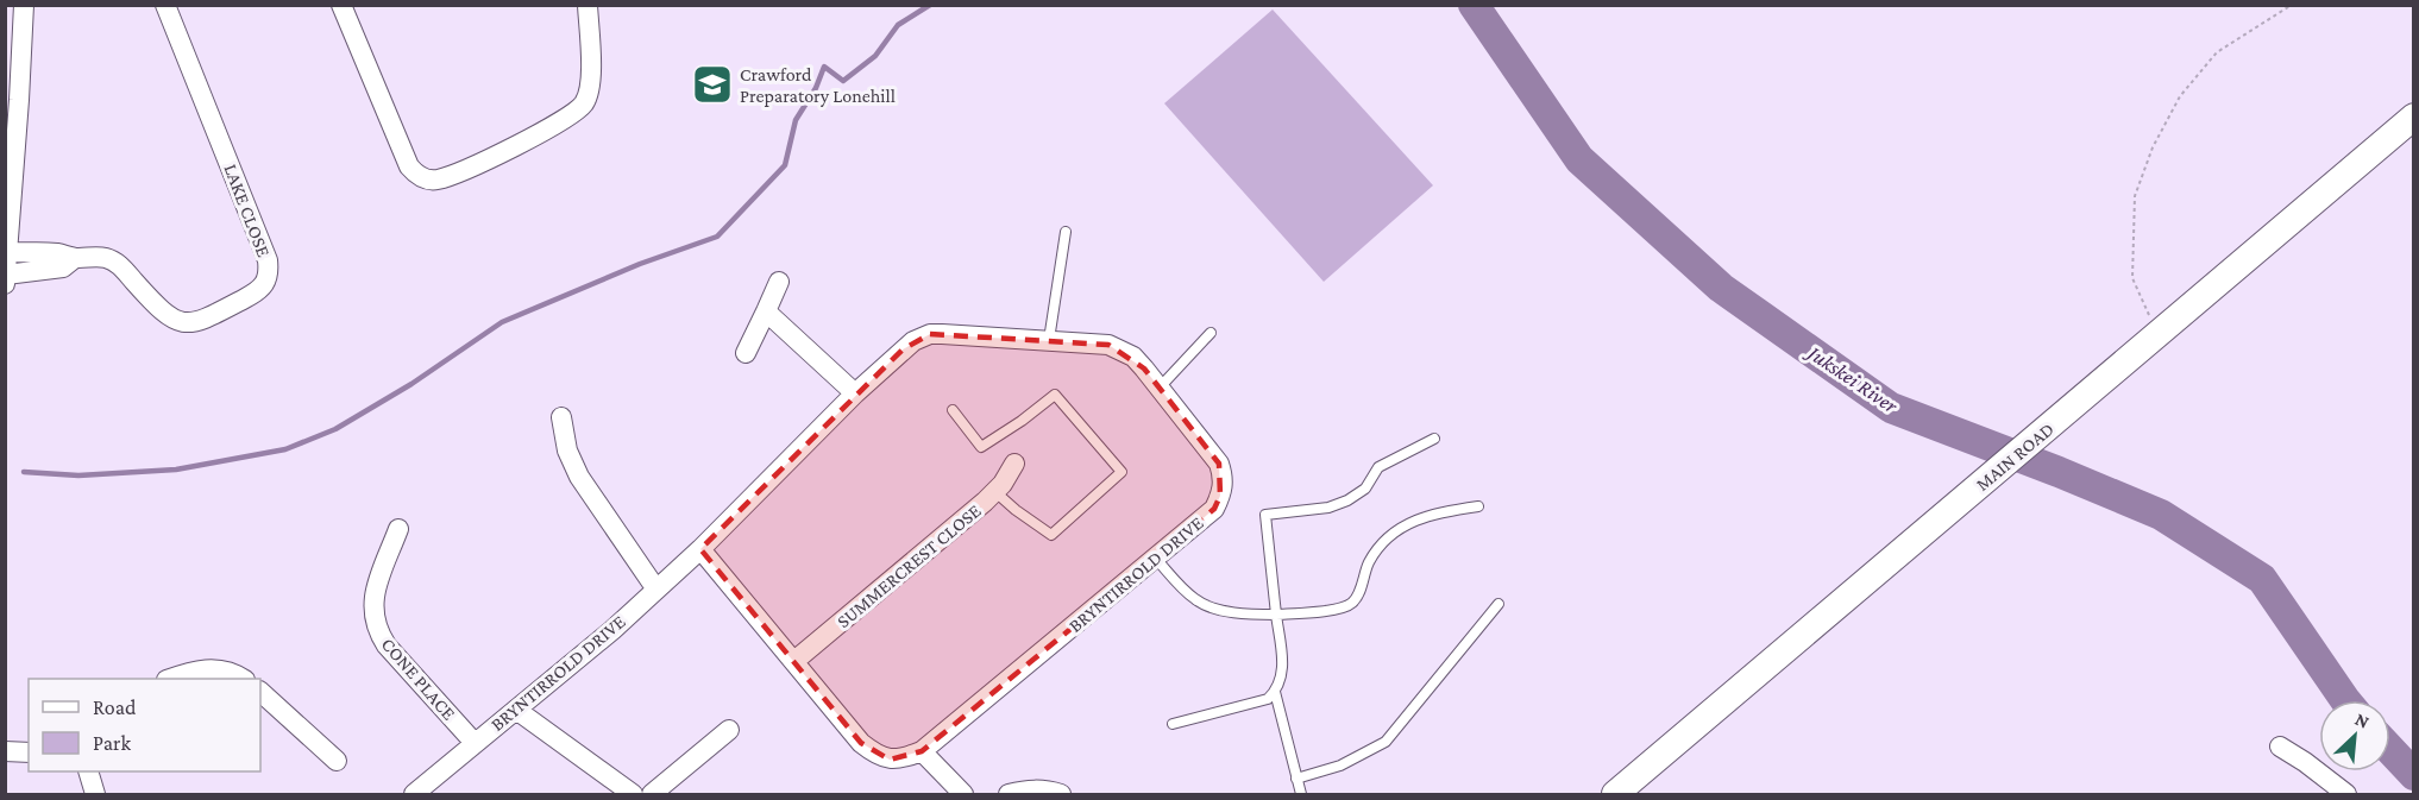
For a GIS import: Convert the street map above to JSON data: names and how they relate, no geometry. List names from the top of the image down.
{
  "streets": {
    "main road": ["MAIN ROAD"],
    "street": [
      "LAKE CLOSE",
      "SUMMERCREST CLOSE",
      "BRYNTIRROLD DRIVE",
      "CONE PLACE"
    ]
  },
  "crossings": [
    ["SUMMERCREST CLOSE", "BRYNTIRROLD DRIVE"],
    ["BRYNTIRROLD DRIVE", "CONE PLACE"]
  ],
  "water": ["Jukskei River"],
  "places": {
    "school or university": ["Crawford Preparatory Lonehill"]
  },
  "legend": ["Road", "Park"],
  "north": "top right"
}
